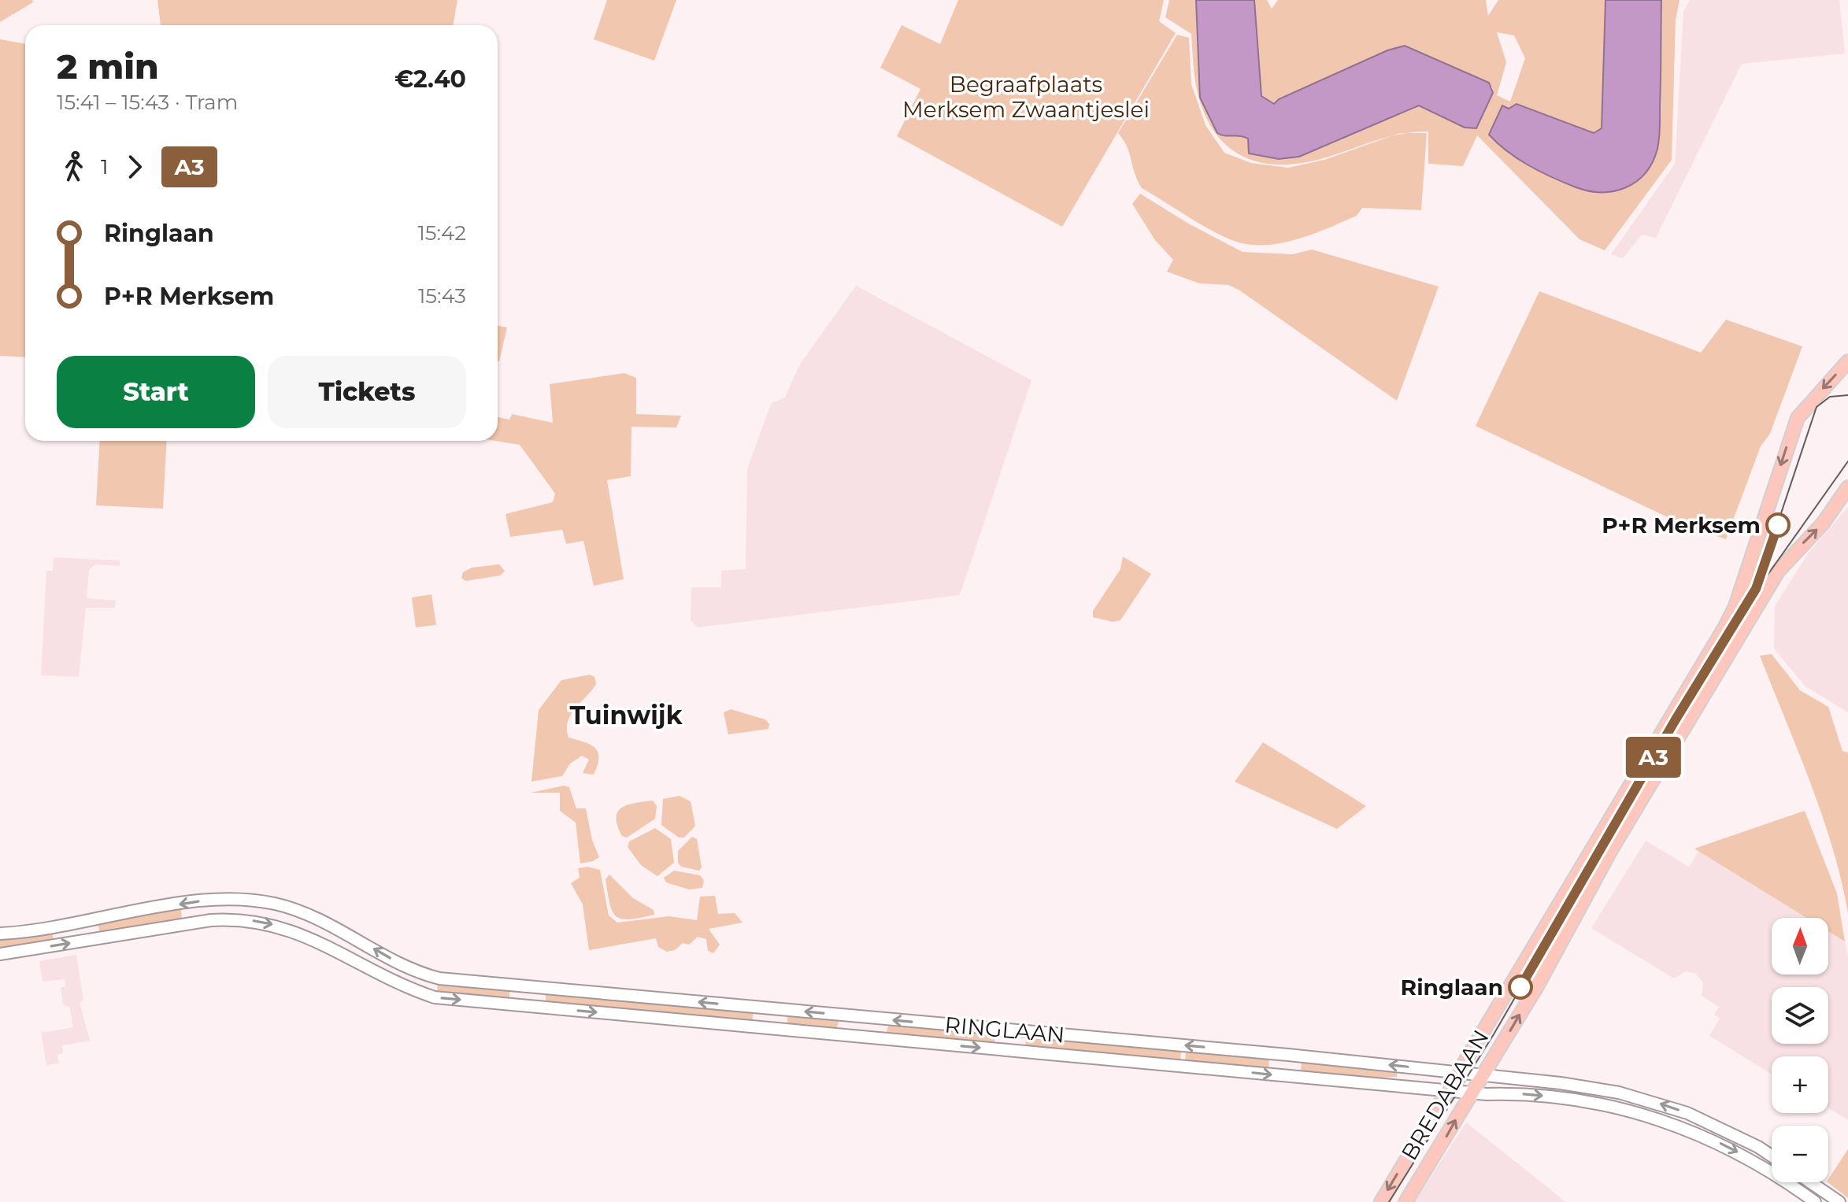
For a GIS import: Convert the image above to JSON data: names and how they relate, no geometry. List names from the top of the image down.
{
  "streets": {
    "main road": ["BREDABAAN"],
    "street": ["RINGLAAN"]
  },
  "crossings": [
    ["RINGLAAN", "BREDABAAN"]
  ],
  "districts": ["Tuinwijk"],
  "parks": ["Begraafplaats Merksem Zwaantjeslei"],
  "places": ["P+R Merksem", "Ringlaan"],
  "lines": ["tram line A3"],
  "north": "top",
  "page": {
    "on_map": "A3",
    "heading": ["2 min", "15:41 – 15:43 · Tram", "€2.40"],
    "legs": ["1", "A3"],
    "list": [
      {
        "name": "Ringlaan",
        "value": "15:42"
      },
      {
        "name": "P+R Merksem",
        "value": "15:43"
      }
    ],
    "buttons": ["Start", "Tickets"],
    "map_buttons": ["+", "−"]
  }
}
